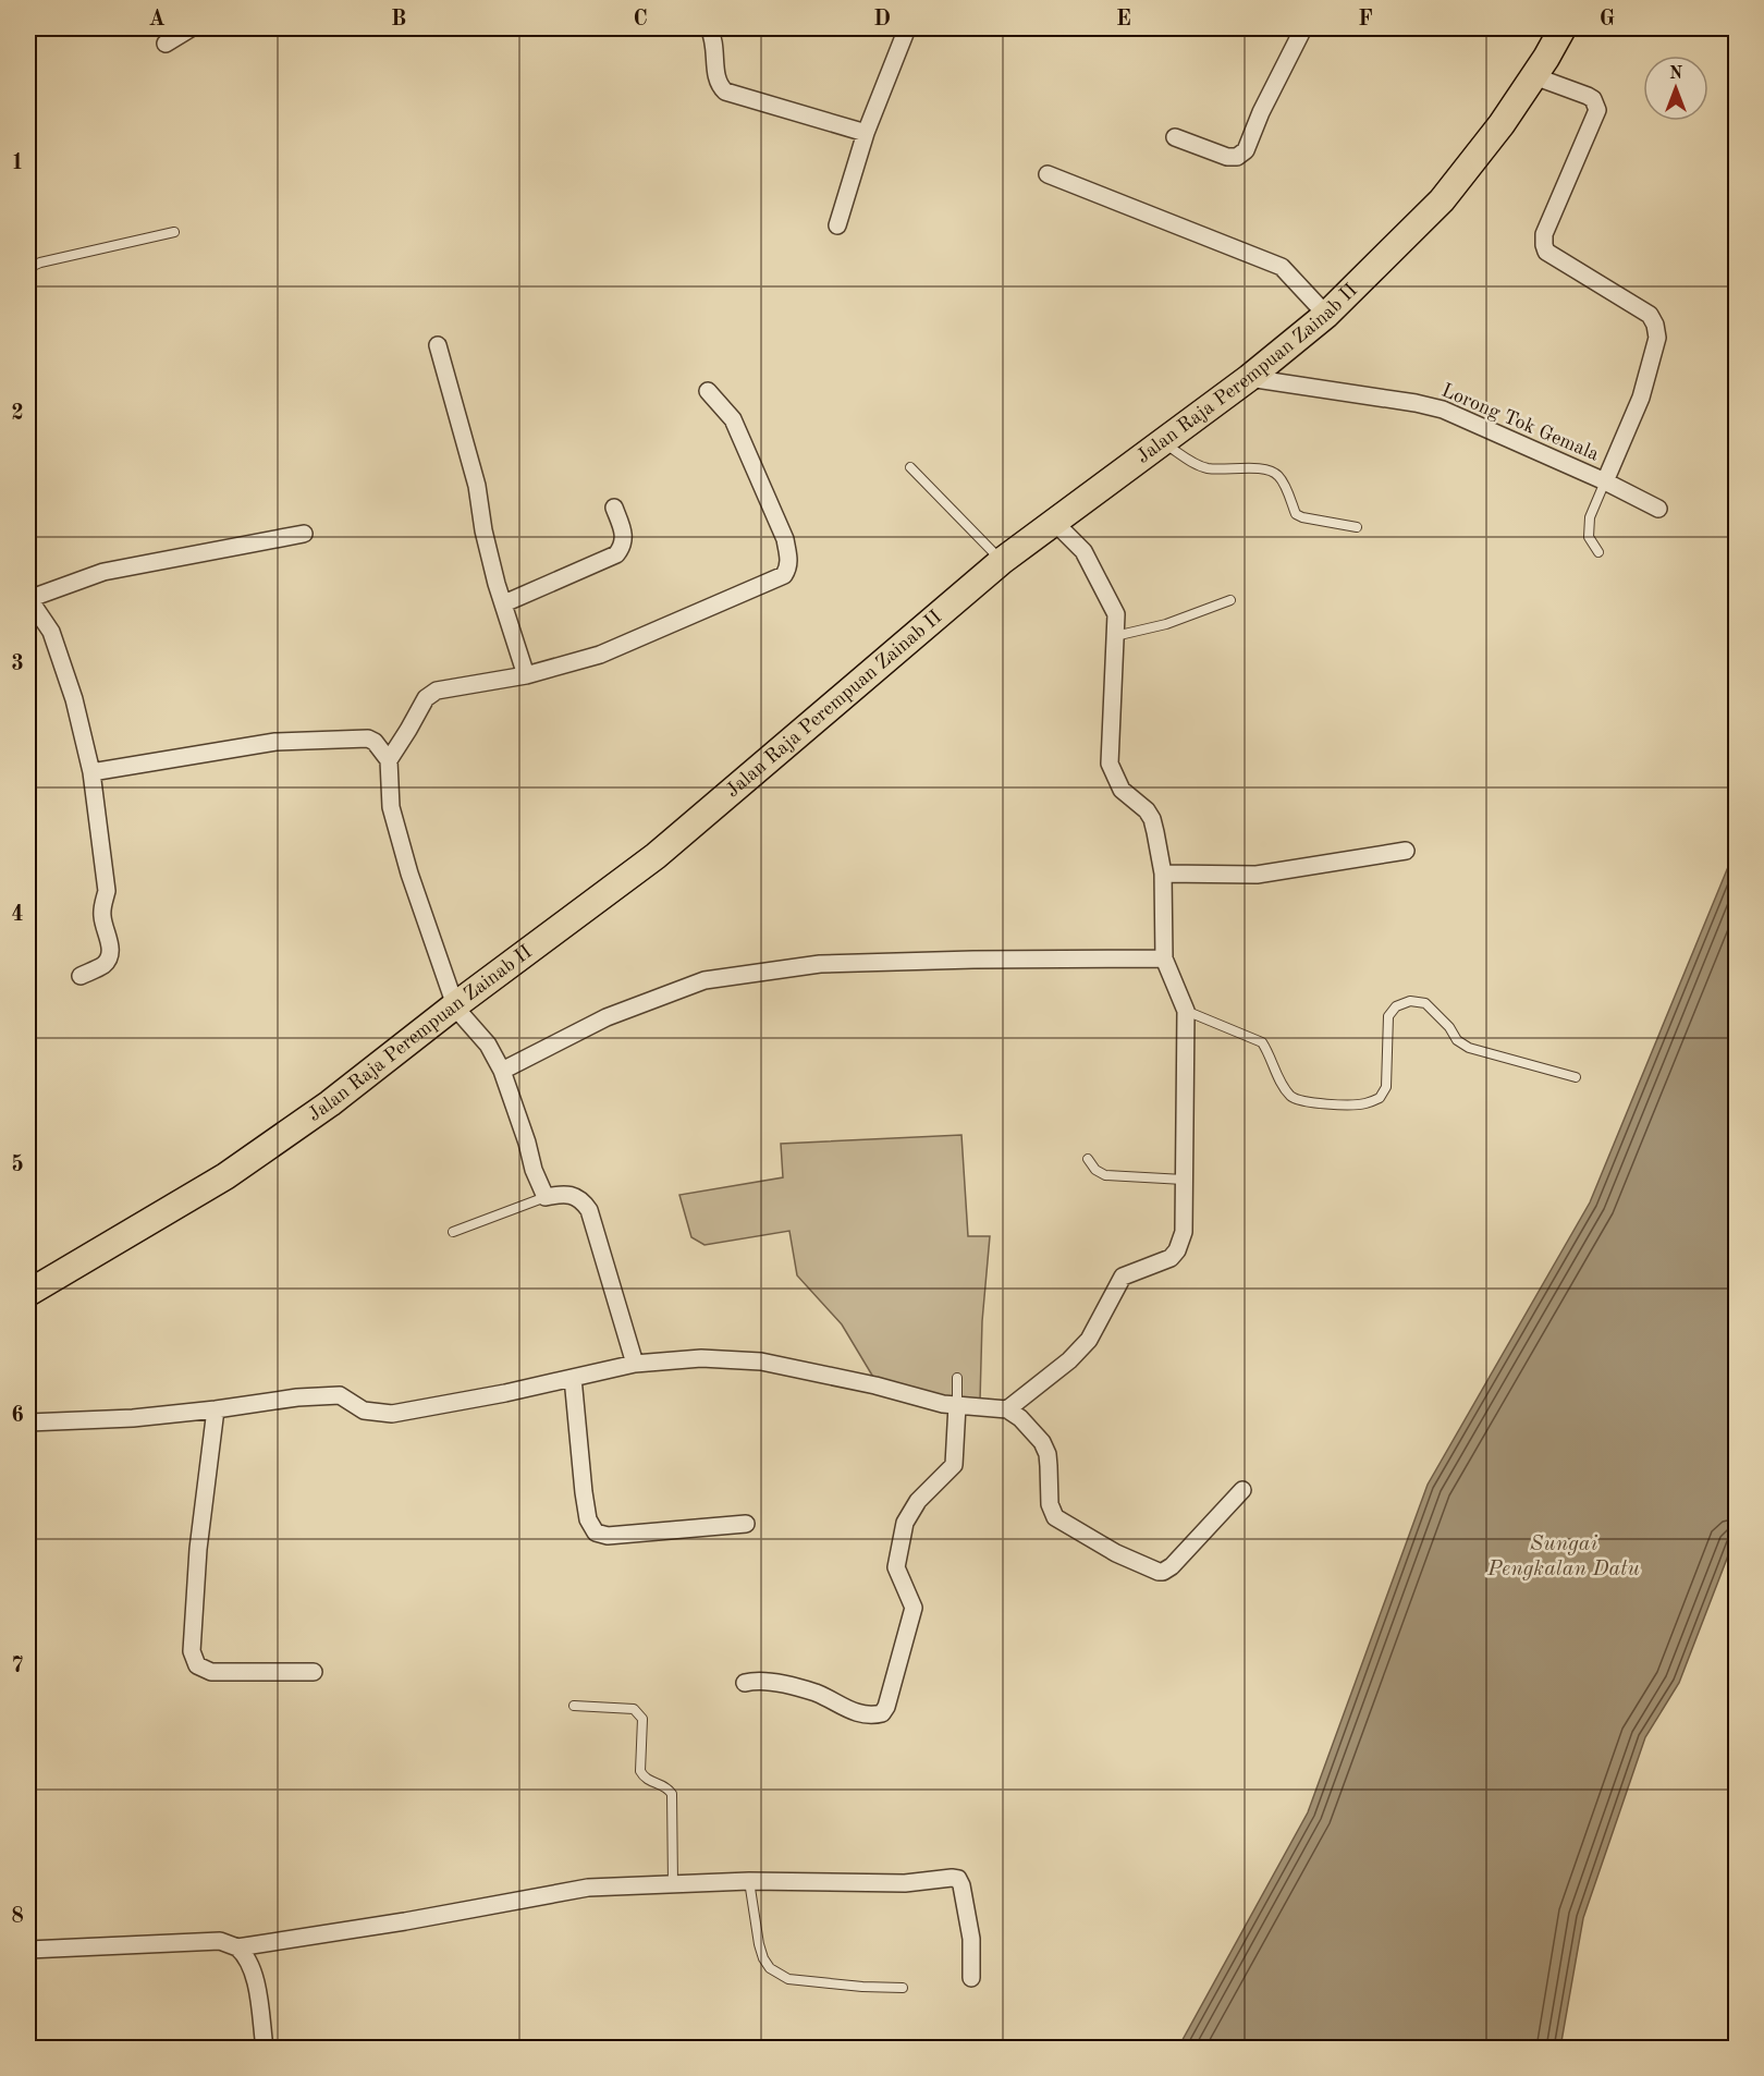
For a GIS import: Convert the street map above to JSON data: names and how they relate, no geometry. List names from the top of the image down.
{
  "streets": {
    "main road": ["Jalan Raja Perempuan Zainab II"],
    "street": ["Lorong Tok Gemala"]
  },
  "crossings": [
    ["Jalan Raja Perempuan Zainab II", "Lorong Tok Gemala"]
  ],
  "water": ["Sungai Pengkalan Datu"],
  "north": "top",
  "grid": {
    "columns": [
      "A",
      "B",
      "C",
      "D",
      "E",
      "F",
      "G"
    ],
    "rows": [
      "1",
      "2",
      "3",
      "4",
      "5",
      "6",
      "7",
      "8"
    ]
  }
}
